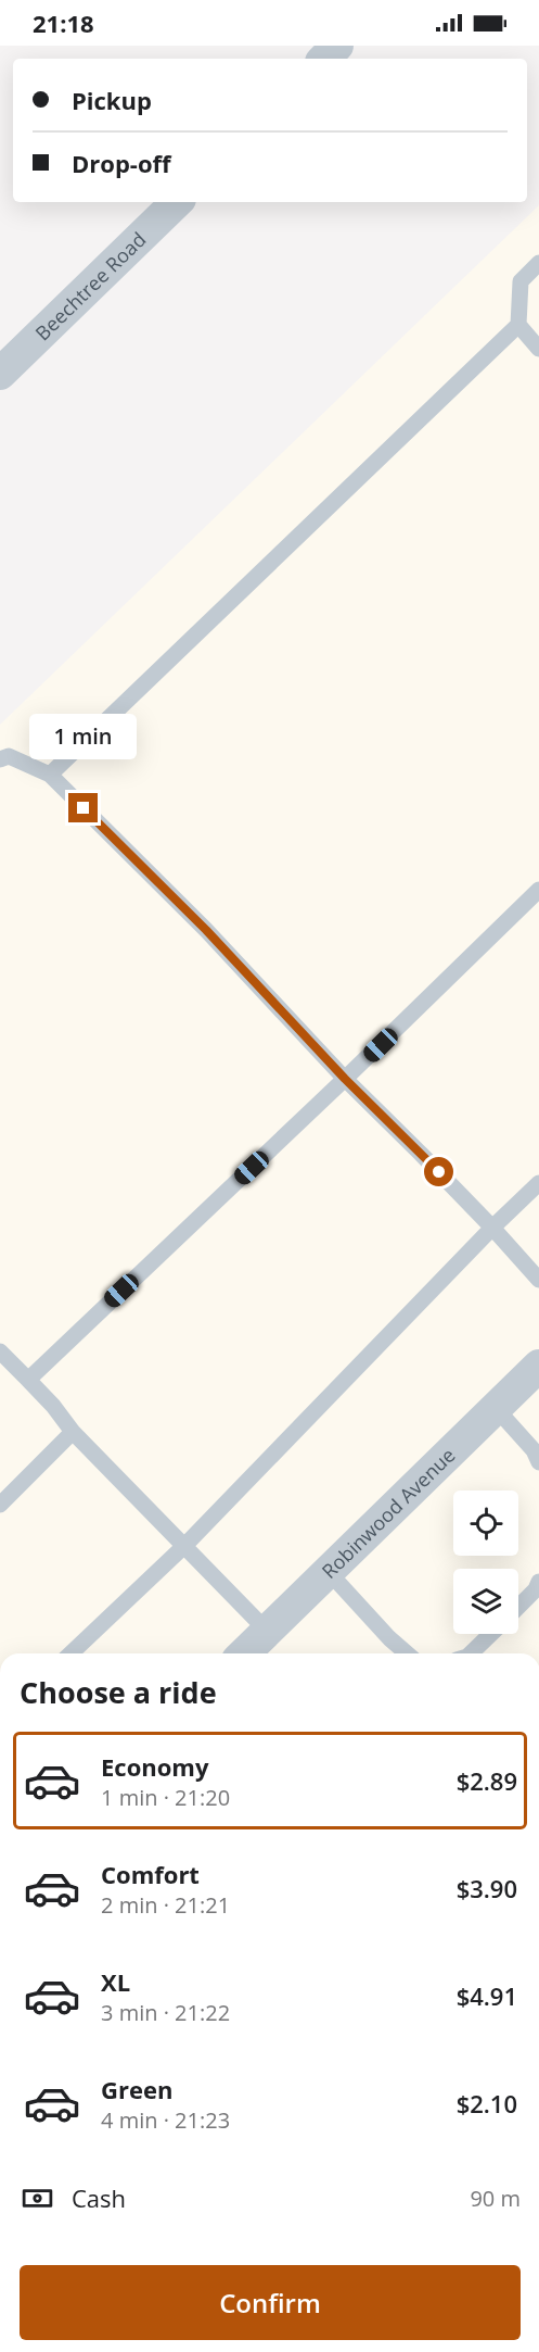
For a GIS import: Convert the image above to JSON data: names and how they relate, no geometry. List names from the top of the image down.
{
  "streets": {
    "street": ["Beechtree Road", "Robinwood Avenue"]
  },
  "page": {
    "status": "21:18",
    "banner": ["Pickup", "Drop-off"],
    "bubble": "1 min",
    "heading": "Choose a ride",
    "list": [
      {
        "name": "Economy",
        "note": "1 min · 21:20",
        "value": "$2.89"
      },
      {
        "name": "Comfort",
        "note": "2 min · 21:21",
        "value": "$3.90"
      },
      {
        "name": "XL",
        "note": "3 min · 21:22",
        "value": "$4.91"
      },
      {
        "name": "Green",
        "note": "4 min · 21:23",
        "value": "$2.10"
      }
    ],
    "pay": ["Cash", "90 m"],
    "buttons": "Confirm"
  }
}
